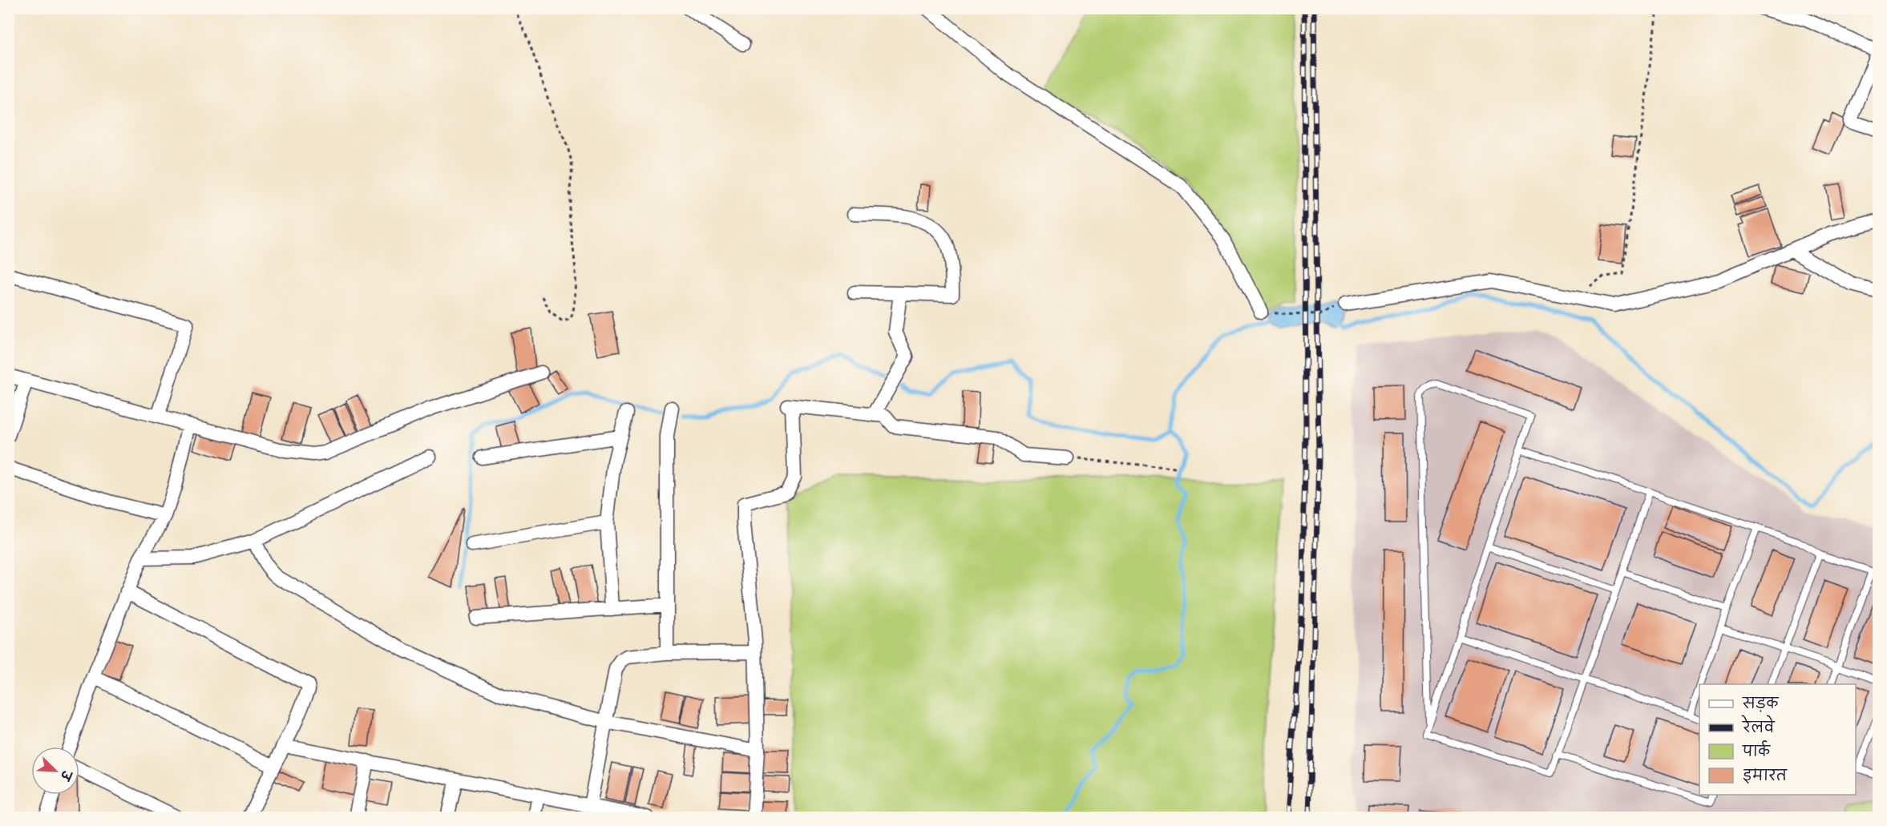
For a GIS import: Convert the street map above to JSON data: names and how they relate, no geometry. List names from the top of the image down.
{
  "legend": [
    "सड़क",
    "रेलवे",
    "पार्क",
    "इमारत"
  ],
  "north": "bottom right"
}
